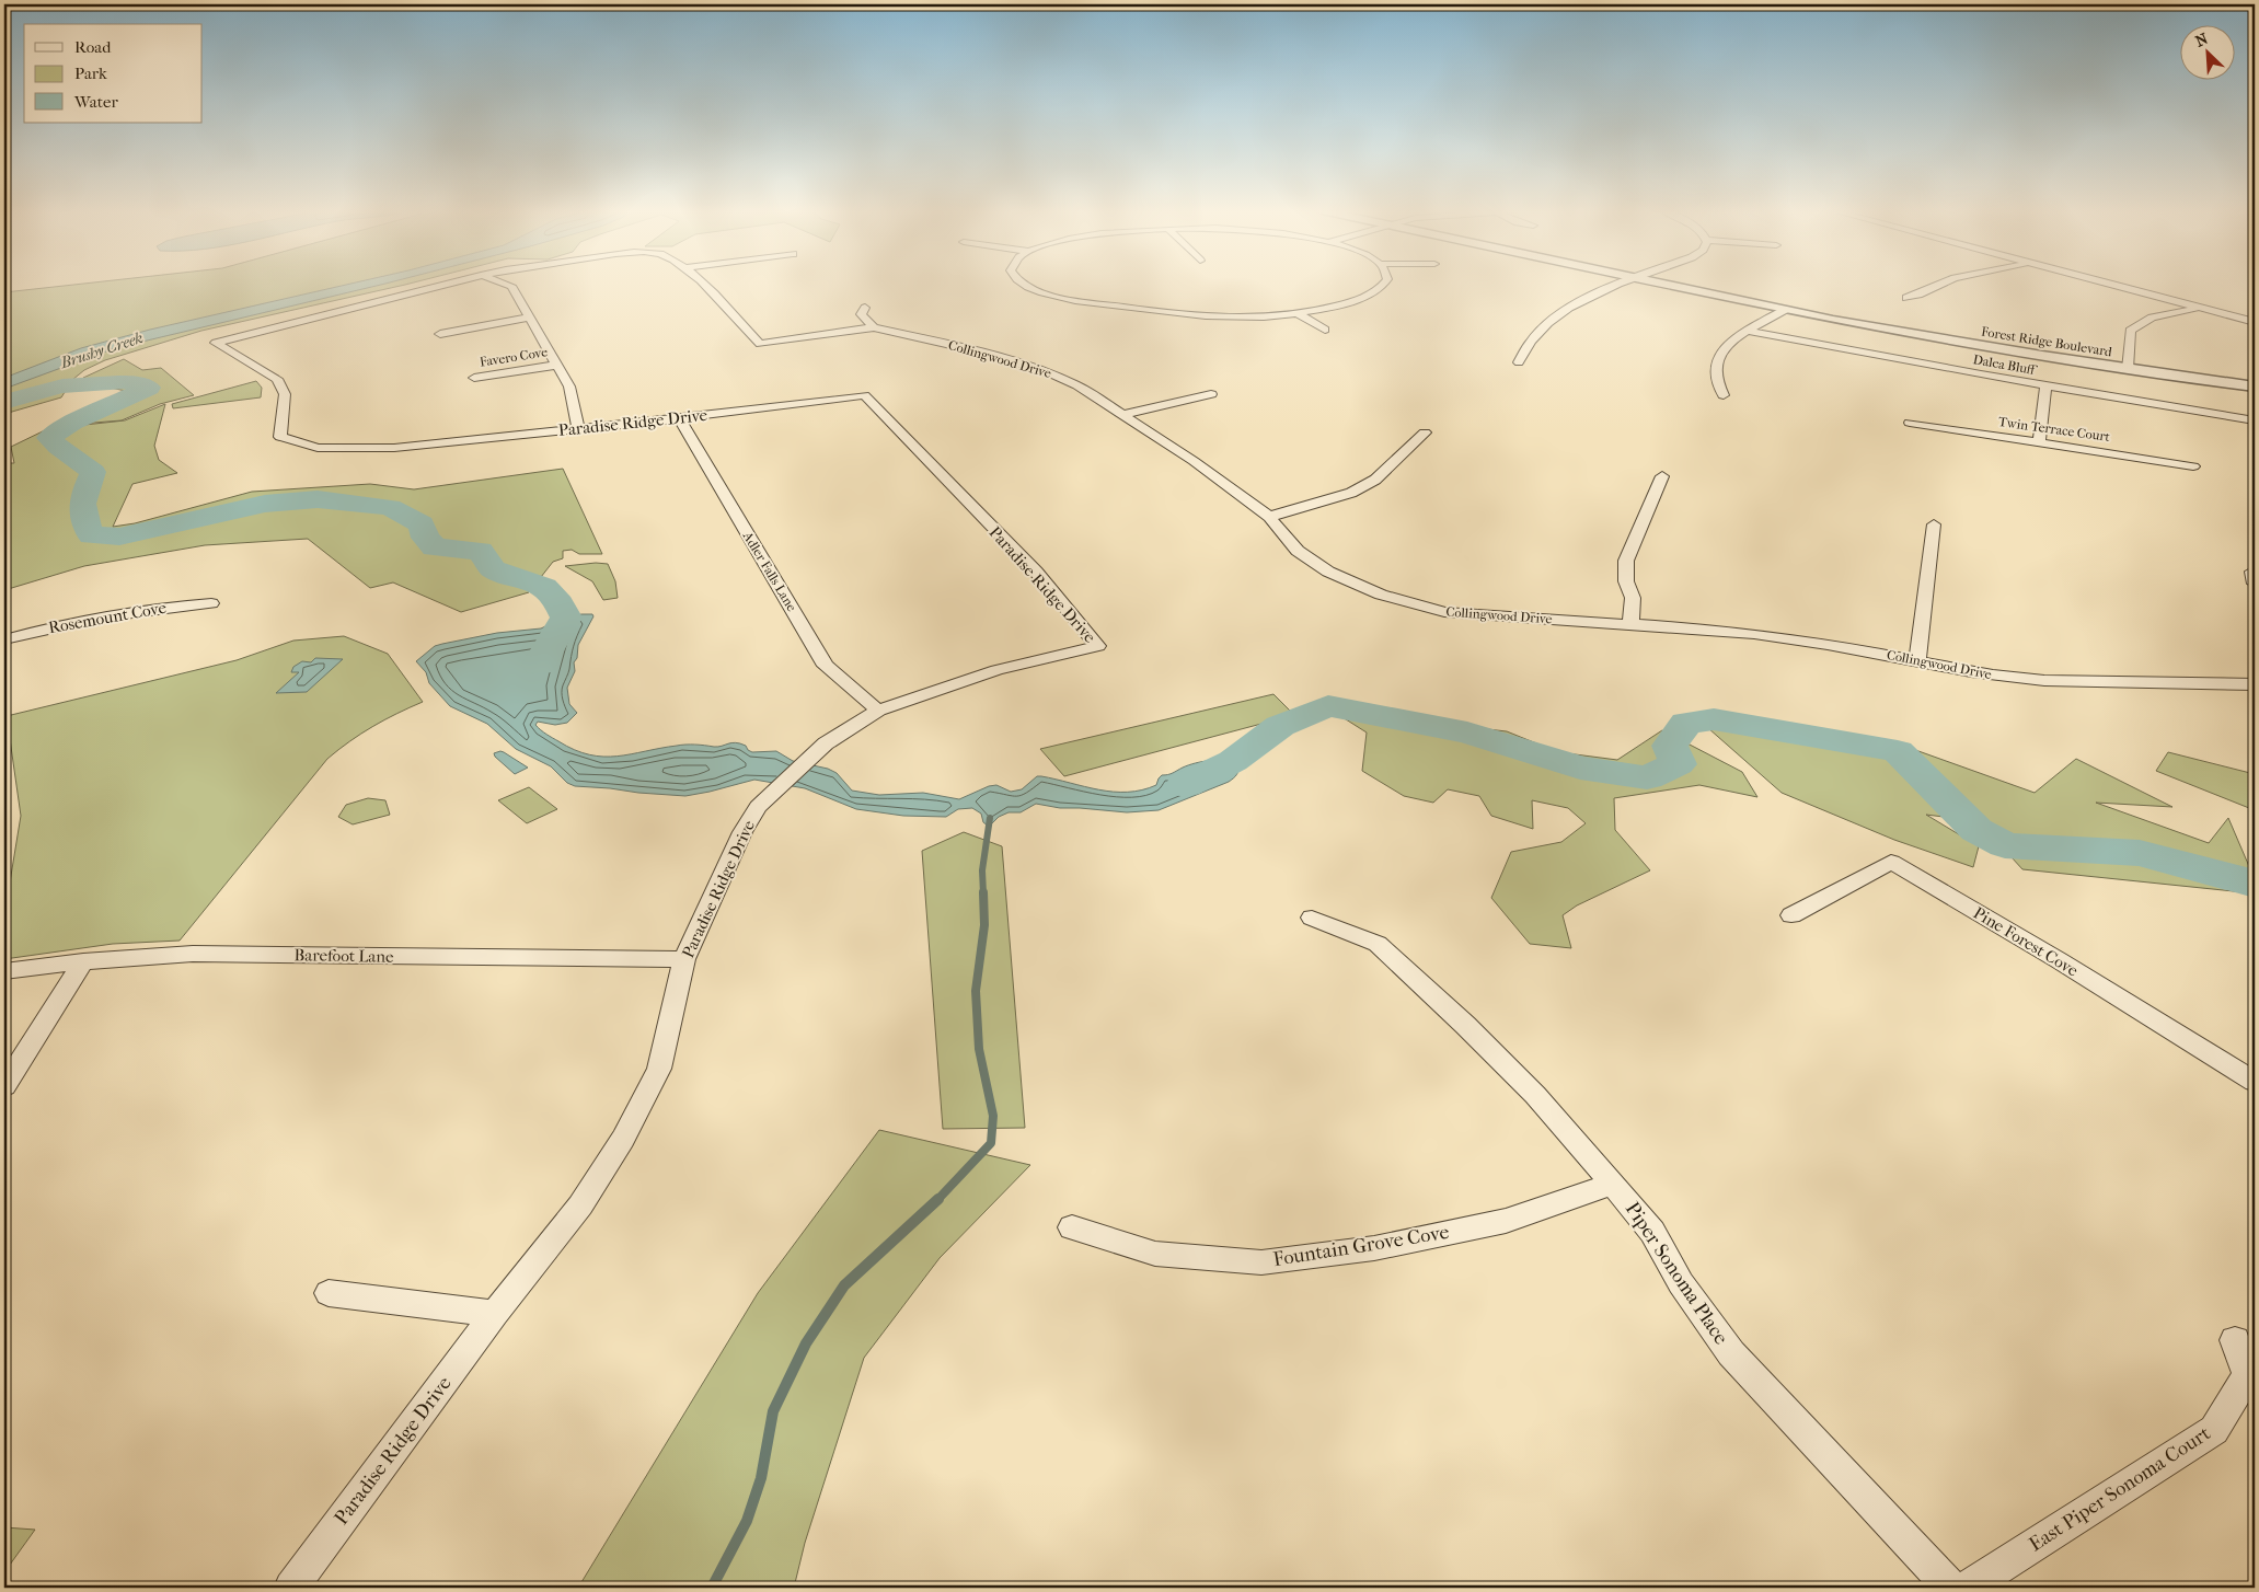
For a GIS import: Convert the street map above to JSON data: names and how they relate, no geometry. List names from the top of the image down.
{
  "streets": {
    "street": [
      "Forest Ridge Boulevard",
      "Favero Cove",
      "Collingwood Drive",
      "Dalea Bluff",
      "Paradise Ridge Drive",
      "Twin Terrace Court",
      "Adler Falls Lane",
      "Rosemount Cove",
      "Pine Forest Cove",
      "Barefoot Lane",
      "Fountain Grove Cove",
      "Piper Sonoma Place",
      "East Piper Sonoma Court"
    ]
  },
  "crossings": [
    ["Collingwood Drive", "Paradise Ridge Drive"],
    ["Paradise Ridge Drive", "Adler Falls Lane"],
    ["Paradise Ridge Drive", "Barefoot Lane"],
    ["Fountain Grove Cove", "Piper Sonoma Place"]
  ],
  "water": ["Brushy Creek"],
  "legend": ["Road", "Park", "Water"],
  "north": "top left"
}
